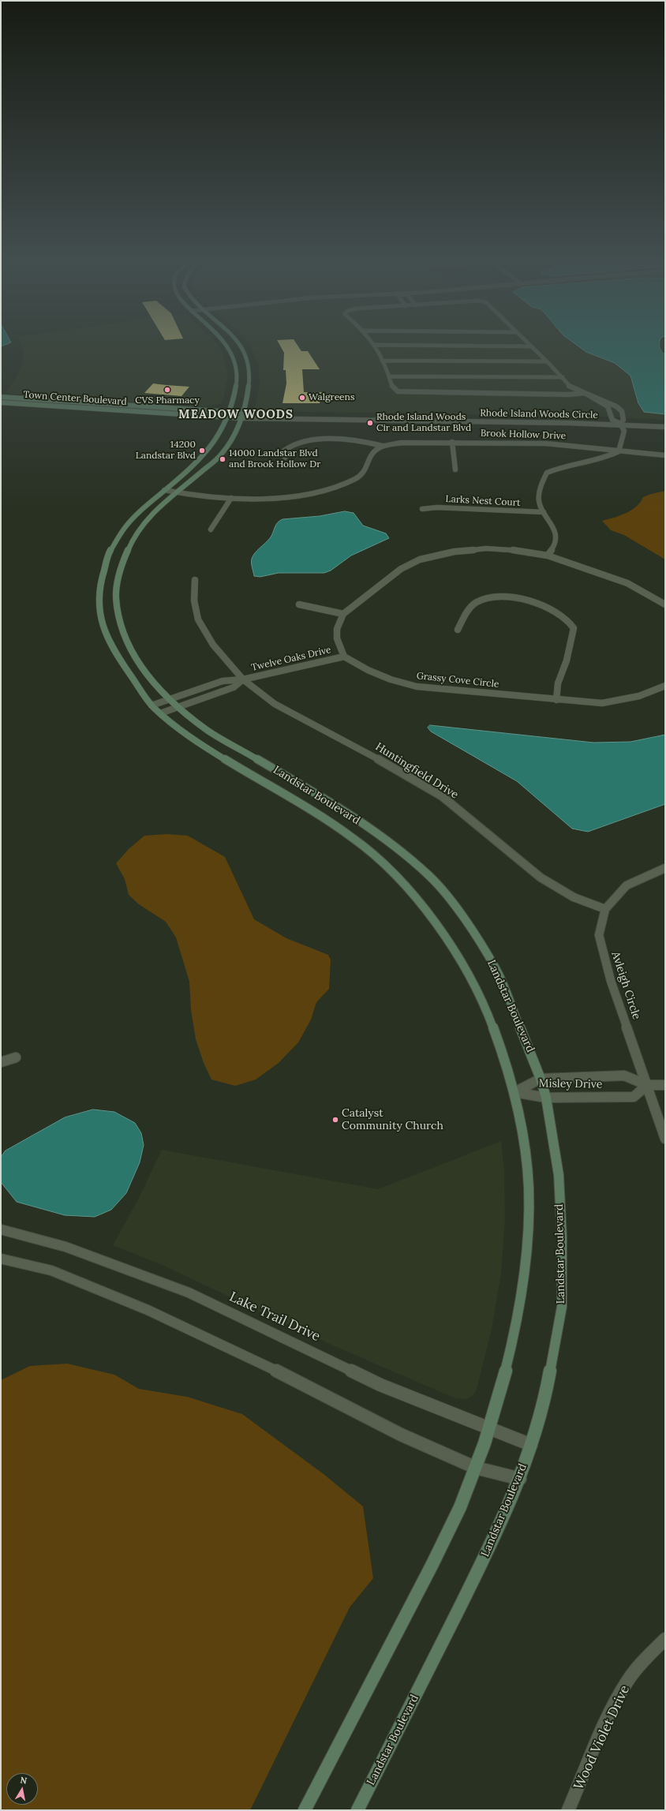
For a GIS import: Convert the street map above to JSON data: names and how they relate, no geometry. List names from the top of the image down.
{
  "streets": {
    "main road": ["Town Center Boulevard", "Landstar Boulevard"],
    "street": [
      "Rhode Island Woods Circle",
      "Brook Hollow Drive",
      "Larks Nest Court",
      "Twelve Oaks Drive",
      "Grassy Cove Circle",
      "Huntingfield Drive",
      "Avleigh Circle",
      "Misley Drive",
      "Lake Trail Drive",
      "Wood Violet Drive"
    ]
  },
  "crossings": [
    ["Town Center Boulevard", "Rhode Island Woods Circle"],
    ["Town Center Boulevard", "Landstar Boulevard"],
    ["Rhode Island Woods Circle", "Landstar Boulevard"],
    ["Brook Hollow Drive", "Landstar Boulevard"],
    ["Twelve Oaks Drive", "Grassy Cove Circle"],
    ["Twelve Oaks Drive", "Huntingfield Drive"],
    ["Twelve Oaks Drive", "Landstar Boulevard"],
    ["Huntingfield Drive", "Avleigh Circle"],
    ["Landstar Boulevard", "Misley Drive"],
    ["Landstar Boulevard", "Lake Trail Drive"],
    ["Avleigh Circle", "Misley Drive"]
  ],
  "districts": ["MEADOW WOODS"],
  "places": [
    "CVS Pharmacy",
    "Walgreens",
    "Rhode Island Woods Cir and Landstar Blvd",
    "14200 Landstar Blvd",
    "14000 Landstar Blvd and Brook Hollow Dr",
    "Catalyst Community Church"
  ],
  "north": "top"
}
